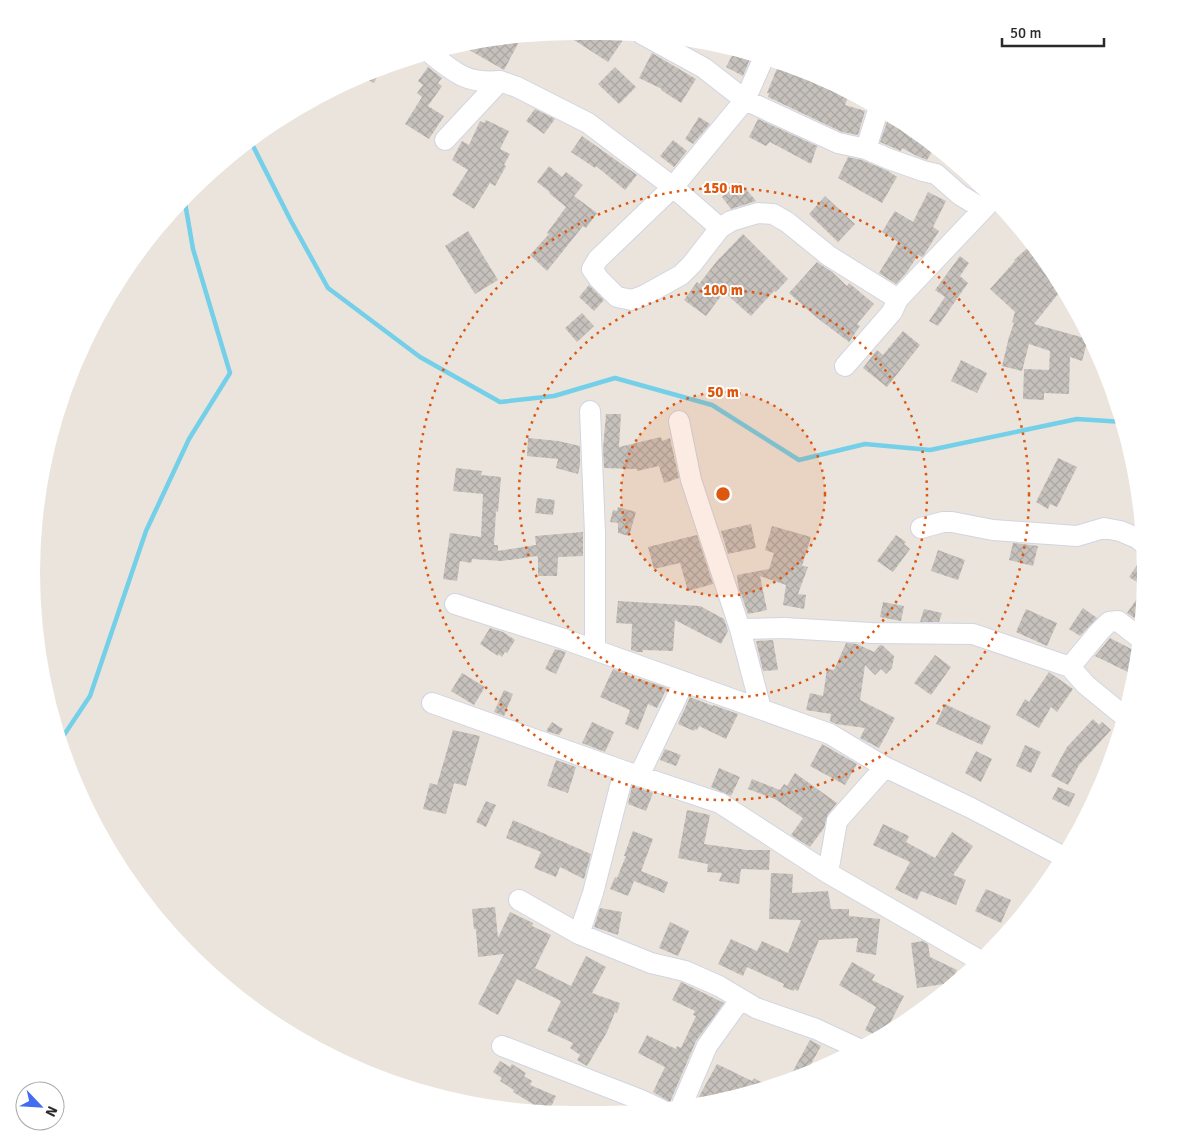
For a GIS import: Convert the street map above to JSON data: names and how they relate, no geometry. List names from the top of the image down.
{
  "scale_bar": "50 m",
  "north": "bottom right",
  "rings": ["150 m", "100 m", "50 m"]
}
